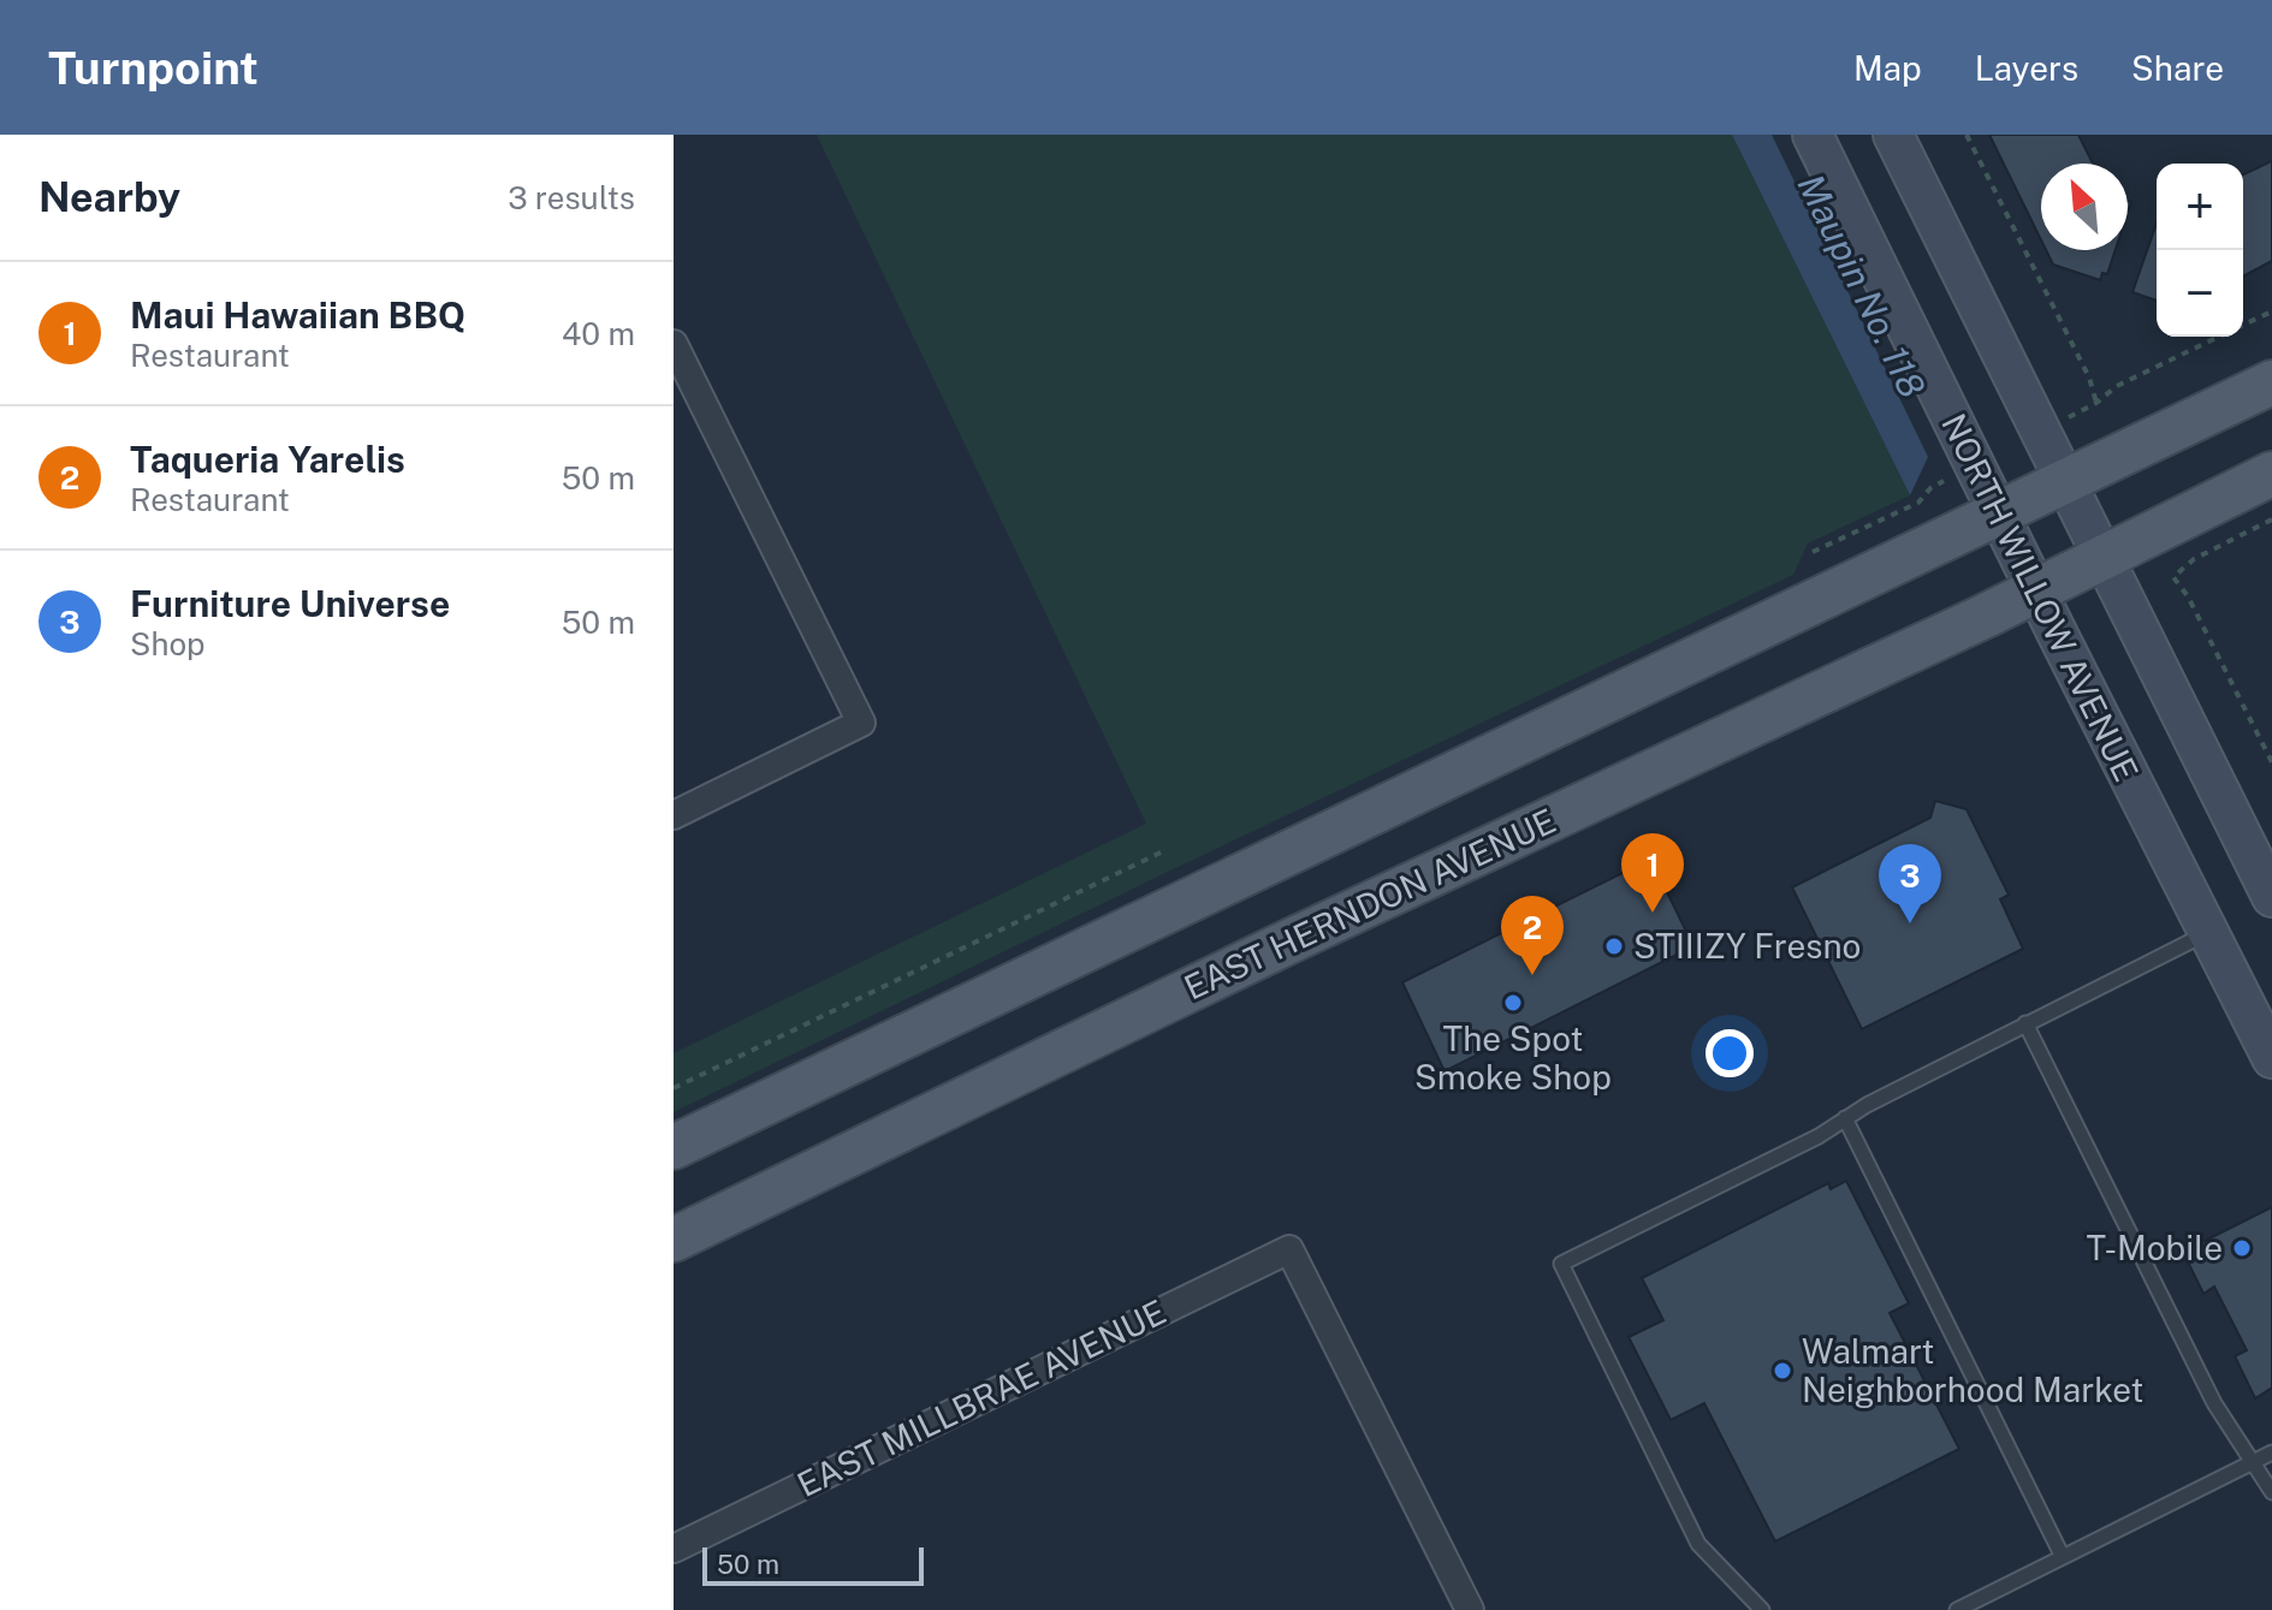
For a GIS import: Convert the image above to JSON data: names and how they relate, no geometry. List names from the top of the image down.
{
  "streets": {
    "main road": ["NORTH WILLOW AVENUE", "EAST HERNDON AVENUE"],
    "street": ["EAST MILLBRAE AVENUE"]
  },
  "crossings": [
    ["NORTH WILLOW AVENUE", "EAST HERNDON AVENUE"]
  ],
  "water": ["Maupin No. 118"],
  "places": [
    "STIIIZY Fresno",
    "The Spot Smoke Shop",
    "T-Mobile",
    "Walmart Neighborhood Market"
  ],
  "scale_bar": "50 m",
  "north": "top left",
  "page": {
    "header": "Turnpoint",
    "nav": ["Map", "Layers", "Share"],
    "heading": ["Nearby", "3 results"],
    "map_buttons": ["+", "−"],
    "list": [
      {
        "mark": "1",
        "name": "Maui Hawaiian BBQ",
        "note": "Restaurant",
        "value": "40 m"
      },
      {
        "mark": "2",
        "name": "Taqueria Yarelis",
        "note": "Restaurant",
        "value": "50 m"
      },
      {
        "mark": "3",
        "name": "Furniture Universe",
        "note": "Shop",
        "value": "50 m"
      }
    ],
    "pins": ["1", "3", "2"],
    "scale": "50 m"
  }
}
